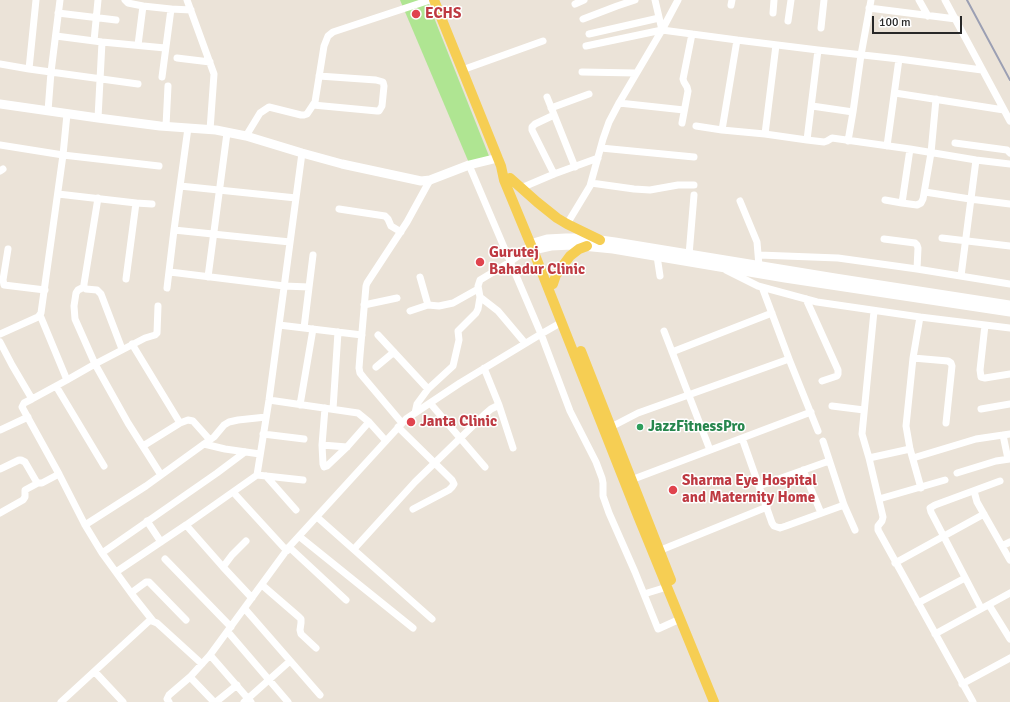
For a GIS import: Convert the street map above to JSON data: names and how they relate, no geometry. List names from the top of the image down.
{
  "places": [
    "ECHS",
    "Gurutej Bahadur Clinic",
    "Janta Clinic",
    "JazzFitnessPro",
    "Sharma Eye Hospital and Maternity Home"
  ],
  "scale_bar": "100 m"
}
